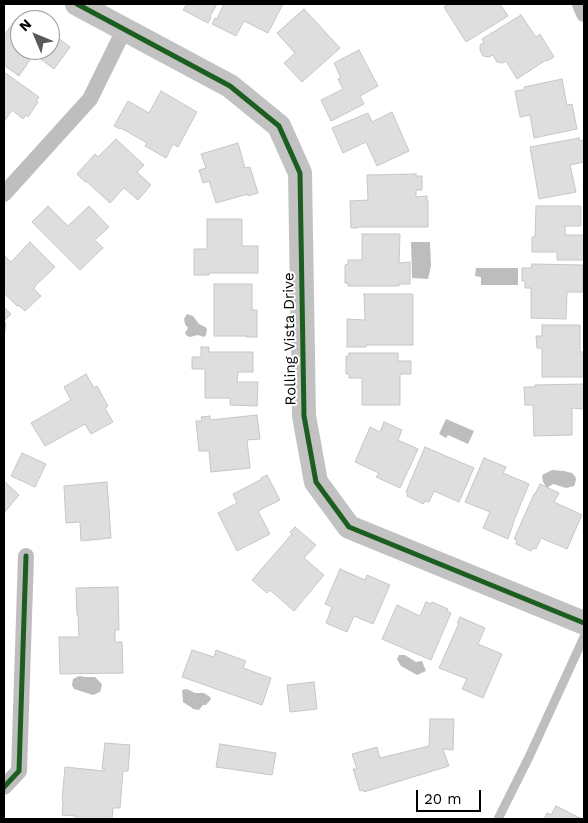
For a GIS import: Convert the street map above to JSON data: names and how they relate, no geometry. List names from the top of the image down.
{
  "streets": {
    "street": ["Rolling Vista Drive"]
  },
  "scale_bar": "20 m",
  "north": "top left"
}
